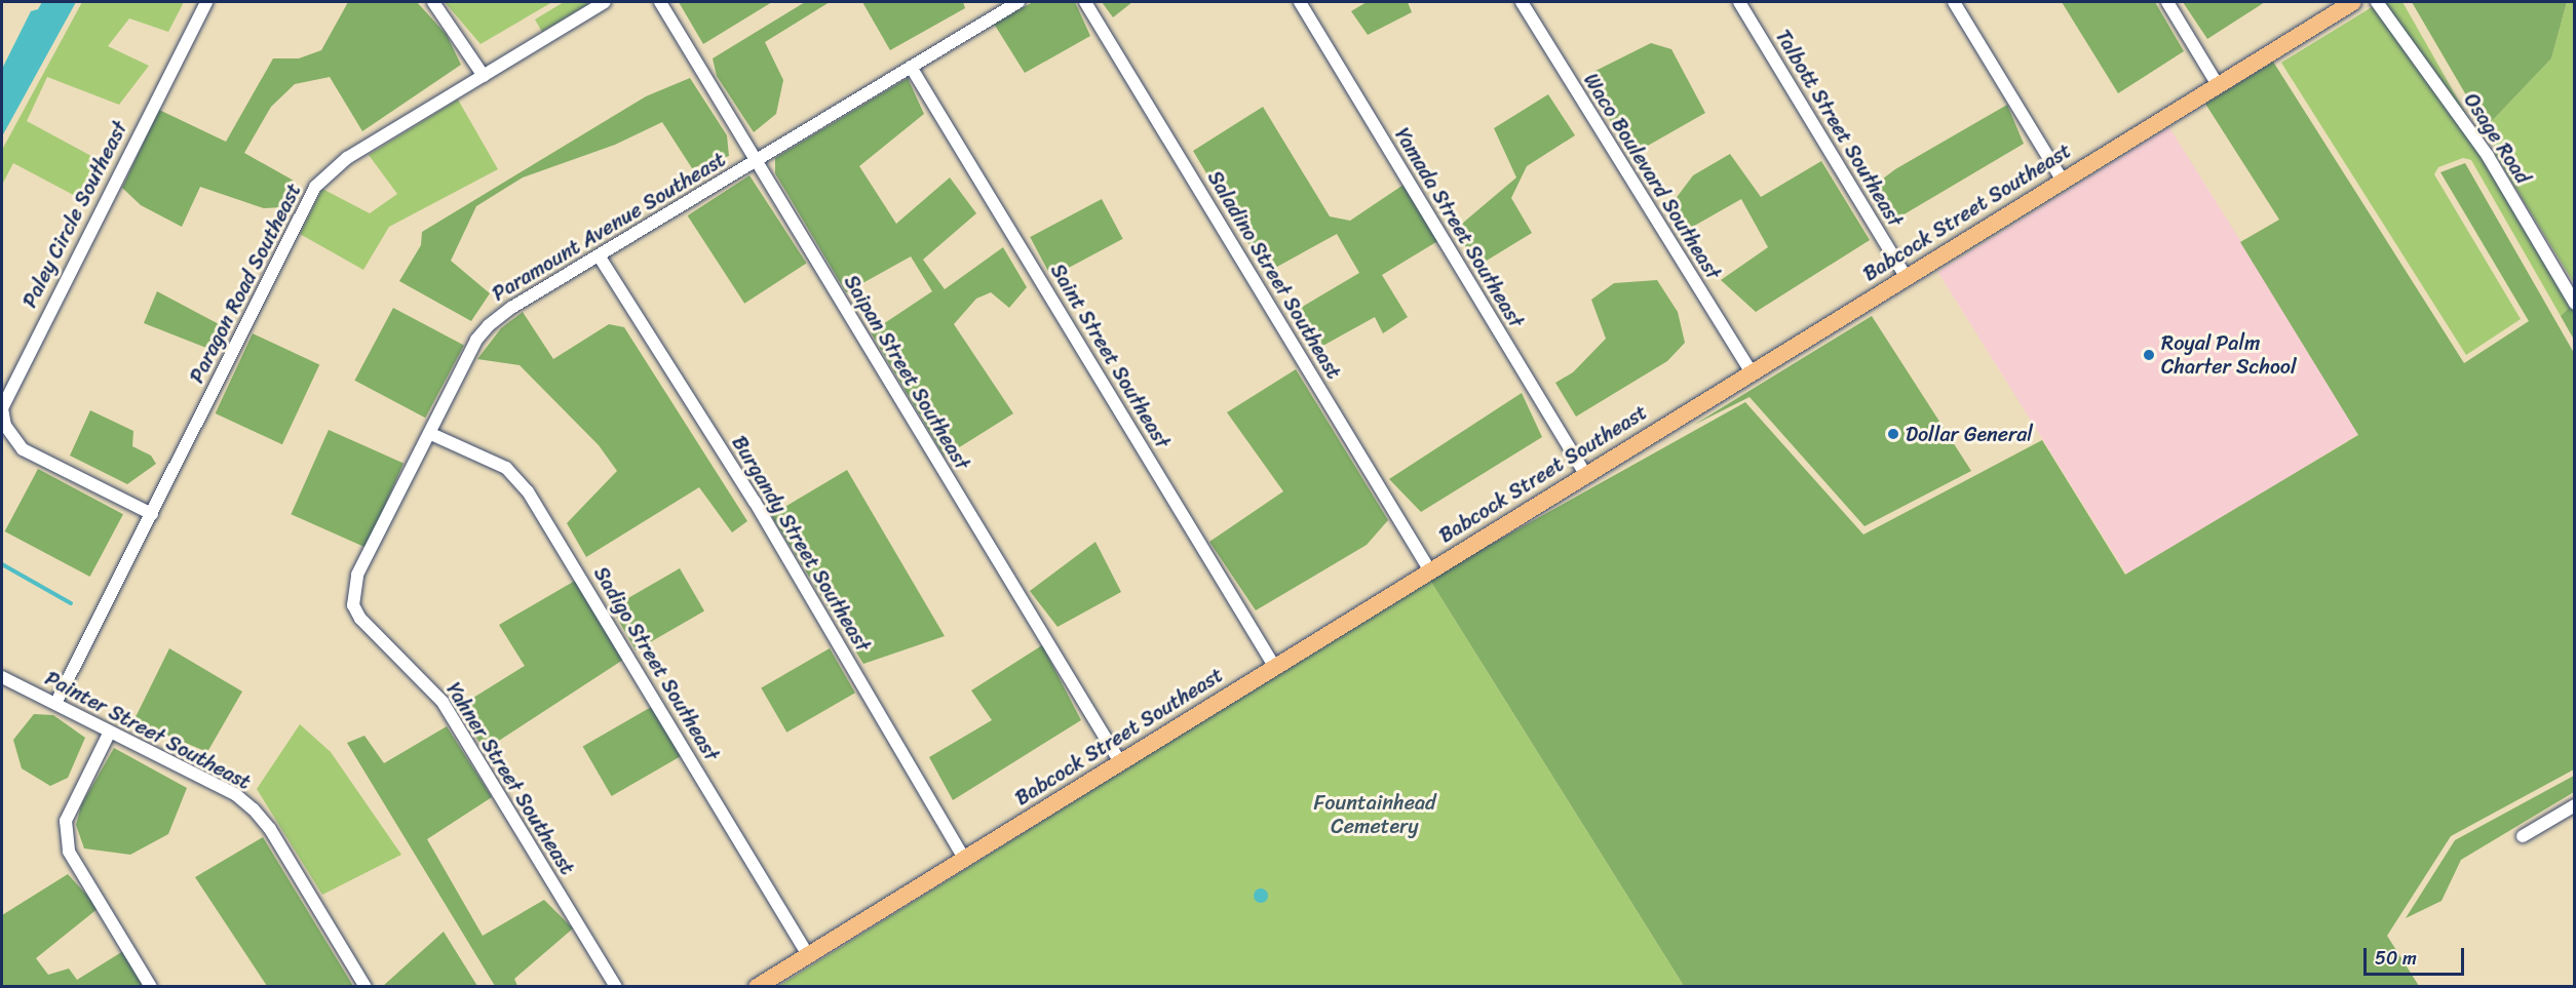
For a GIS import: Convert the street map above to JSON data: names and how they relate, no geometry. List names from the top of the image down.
{
  "streets": {
    "main road": ["Babcock Street Southeast"],
    "street": [
      "Talbott Street Southeast",
      "Osage Road",
      "Waco Boulevard Southeast",
      "Paley Circle Southeast",
      "Paramount Avenue Southeast",
      "Yamada Street Southeast",
      "Saladino Street Southeast",
      "Paragon Road Southeast",
      "Saint Street Southeast",
      "Saipan Street Southeast",
      "Burgandy Street Southeast",
      "Sadigo Street Southeast",
      "Painter Street Southeast",
      "Yahner Street Southeast"
    ]
  },
  "crossings": [
    ["Talbott Street Southeast", "Babcock Street Southeast"],
    ["Waco Boulevard Southeast", "Babcock Street Southeast"],
    ["Babcock Street Southeast", "Yamada Street Southeast"],
    ["Babcock Street Southeast", "Saladino Street Southeast"],
    ["Babcock Street Southeast", "Saint Street Southeast"],
    ["Babcock Street Southeast", "Saipan Street Southeast"],
    ["Babcock Street Southeast", "Burgandy Street Southeast"],
    ["Babcock Street Southeast", "Sadigo Street Southeast"],
    ["Paley Circle Southeast", "Paragon Road Southeast"],
    ["Paramount Avenue Southeast", "Saint Street Southeast"],
    ["Paramount Avenue Southeast", "Saipan Street Southeast"],
    ["Paramount Avenue Southeast", "Burgandy Street Southeast"],
    ["Paramount Avenue Southeast", "Sadigo Street Southeast"],
    ["Paramount Avenue Southeast", "Yahner Street Southeast"],
    ["Paragon Road Southeast", "Painter Street Southeast"]
  ],
  "parks": ["Fountainhead Cemetery"],
  "places": ["Royal Palm Charter School", "Dollar General"],
  "scale_bar": "50 m"
}
